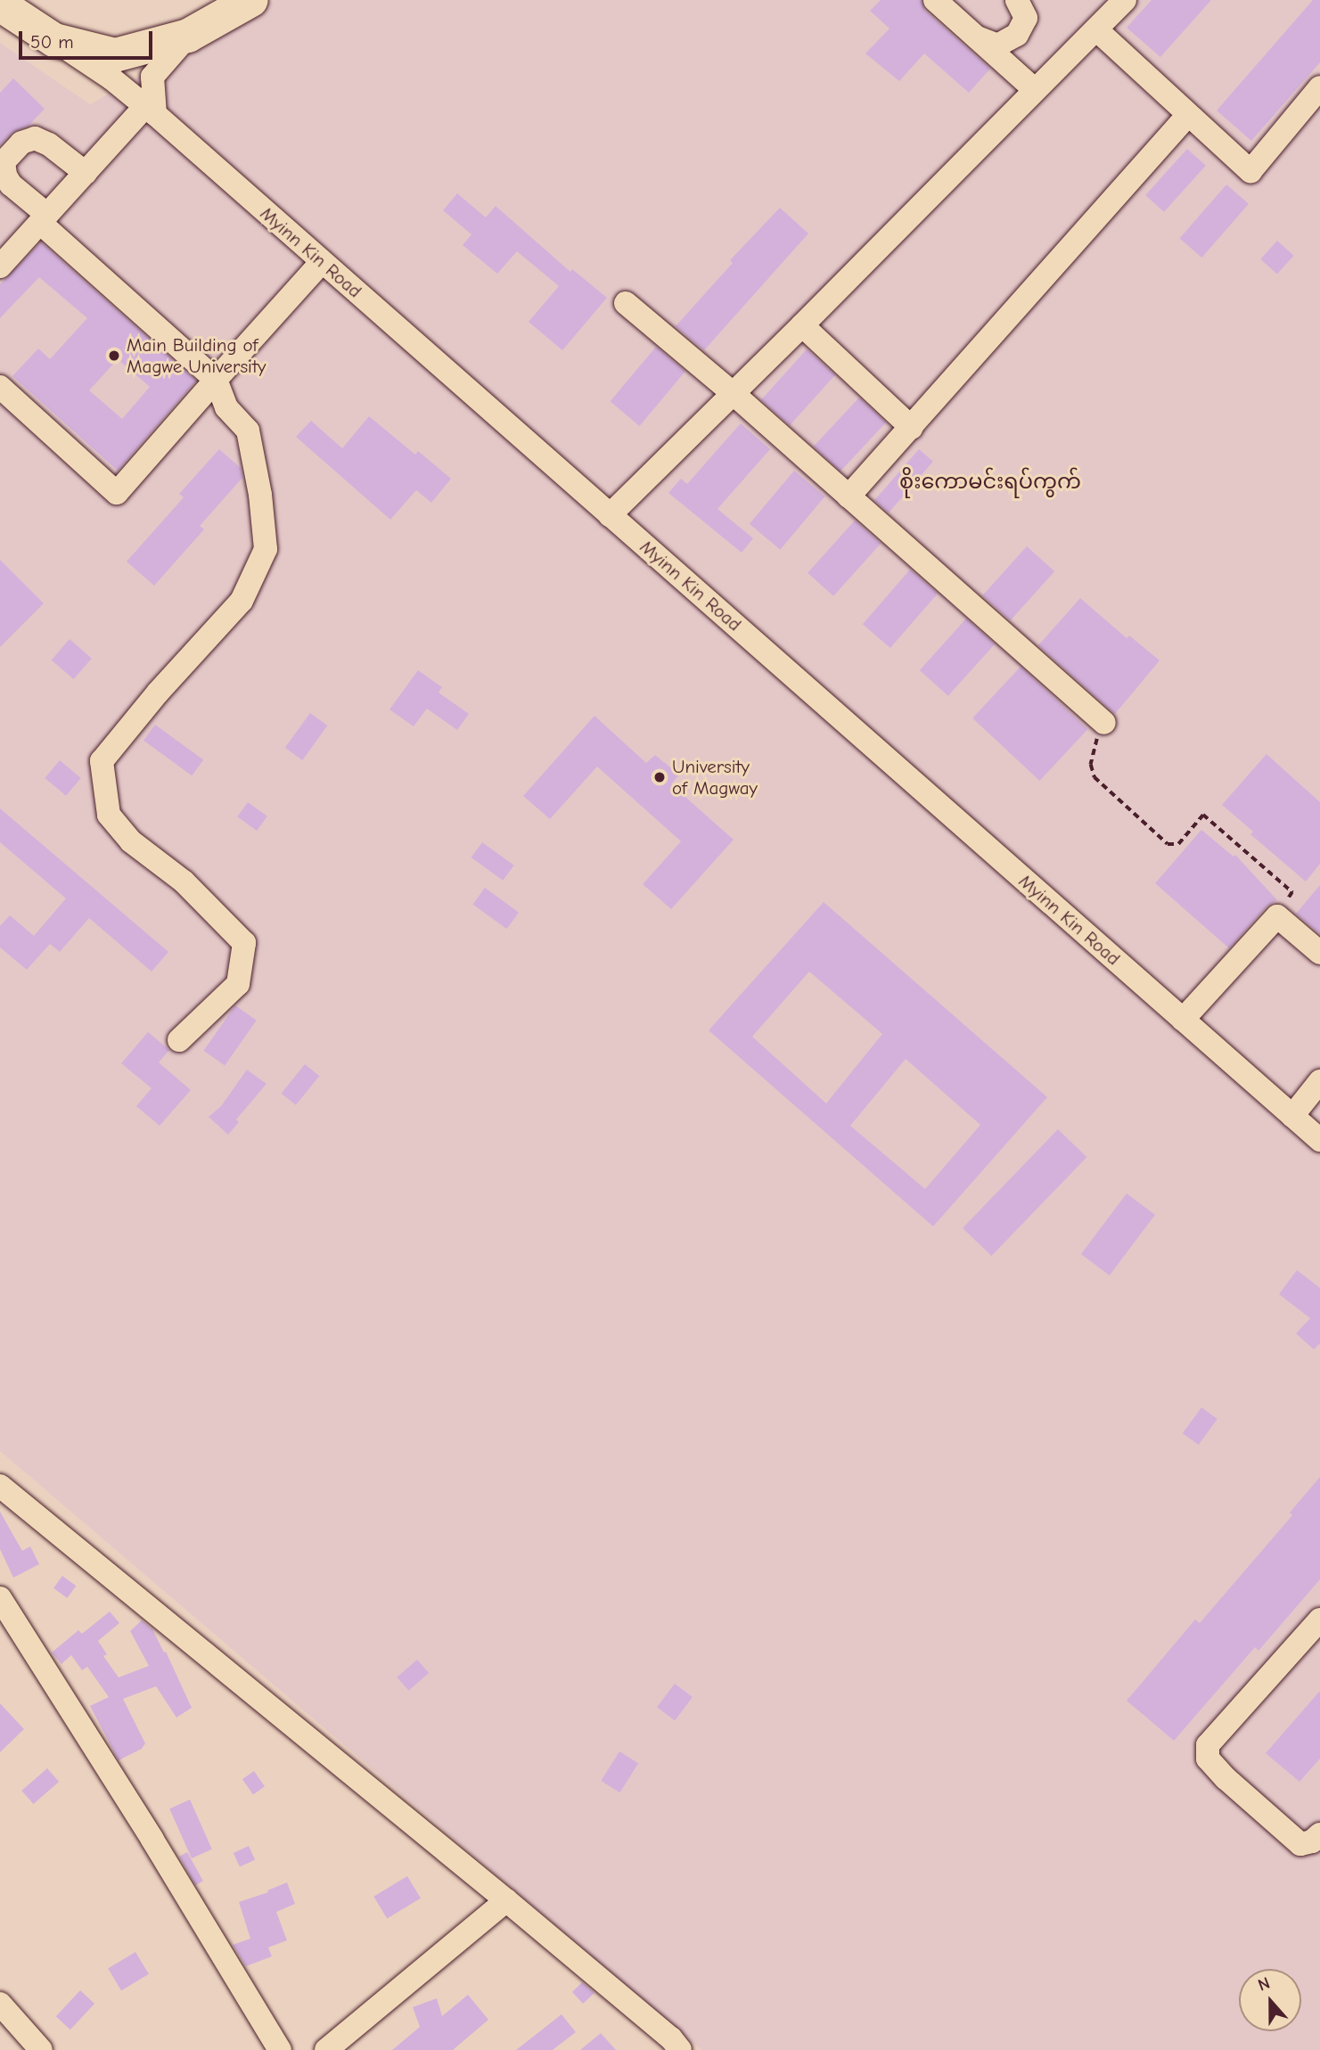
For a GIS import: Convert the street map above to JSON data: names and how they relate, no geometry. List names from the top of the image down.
{
  "streets": {
    "street": ["Myinn Kin Road"]
  },
  "districts": ["စိုးကောမင်းရပ်ကွက်"],
  "places": ["Main Building of Magwe University", "University of Magway"],
  "scale_bar": "50 m",
  "north": "top"
}
